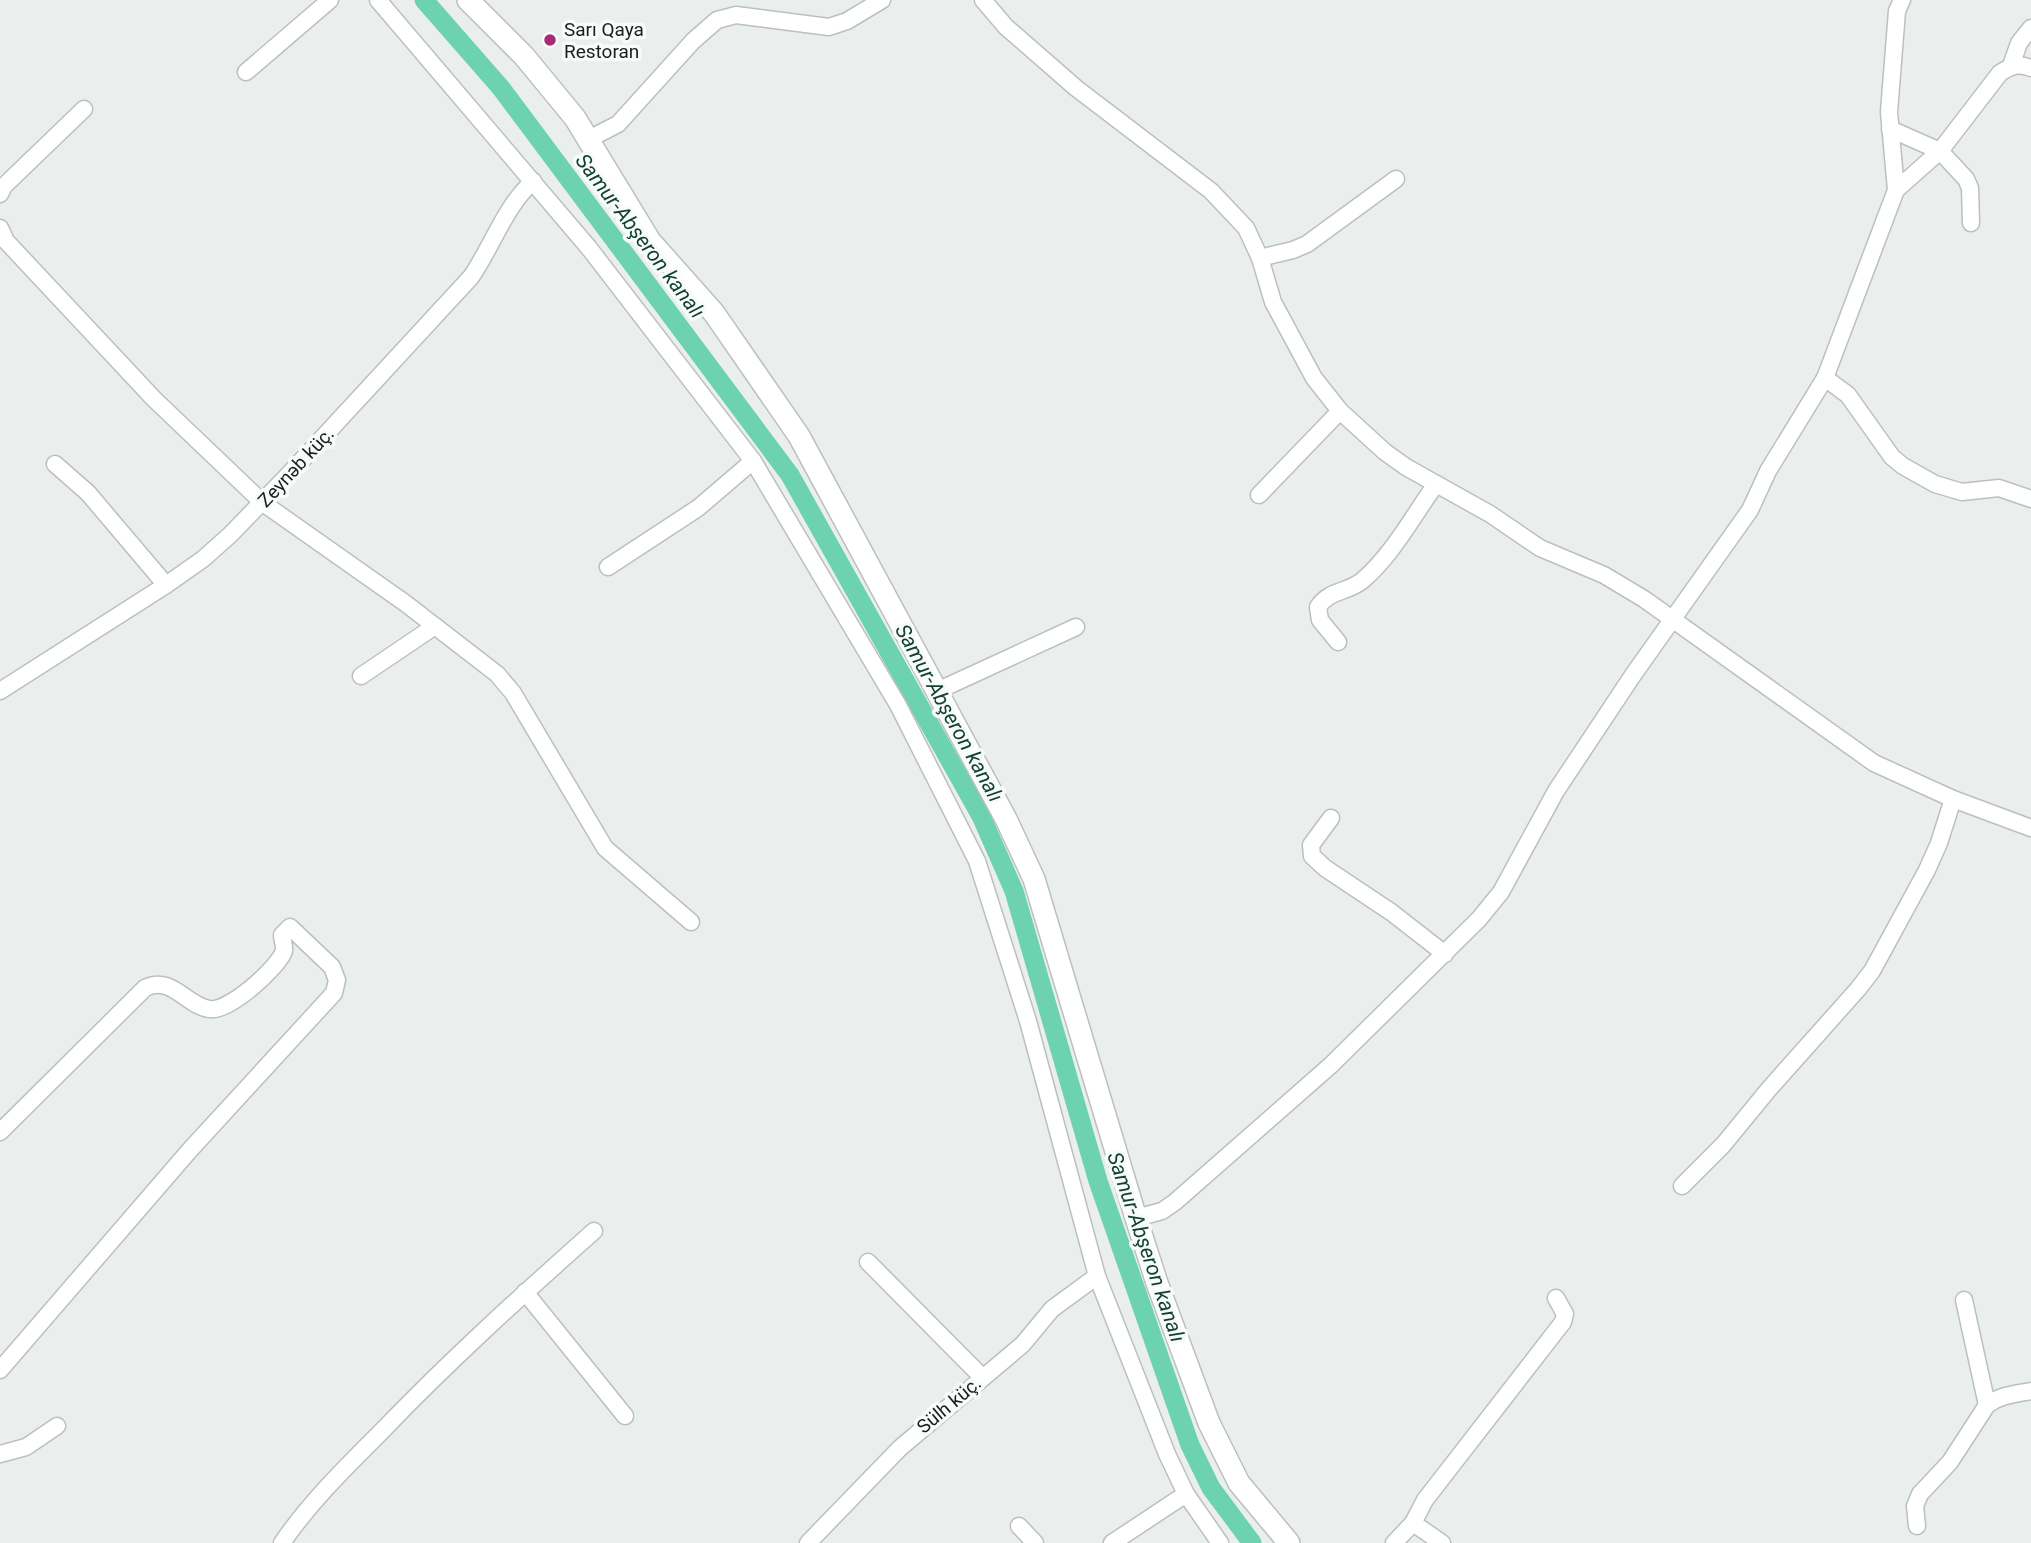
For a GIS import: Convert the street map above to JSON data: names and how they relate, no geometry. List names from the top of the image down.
{
  "streets": {
    "street": ["Zeynəb küç.", "Sülh küç."]
  },
  "water": ["Samur-Abşeron kanalı"],
  "places": ["Sarı Qaya Restoran"]
}
